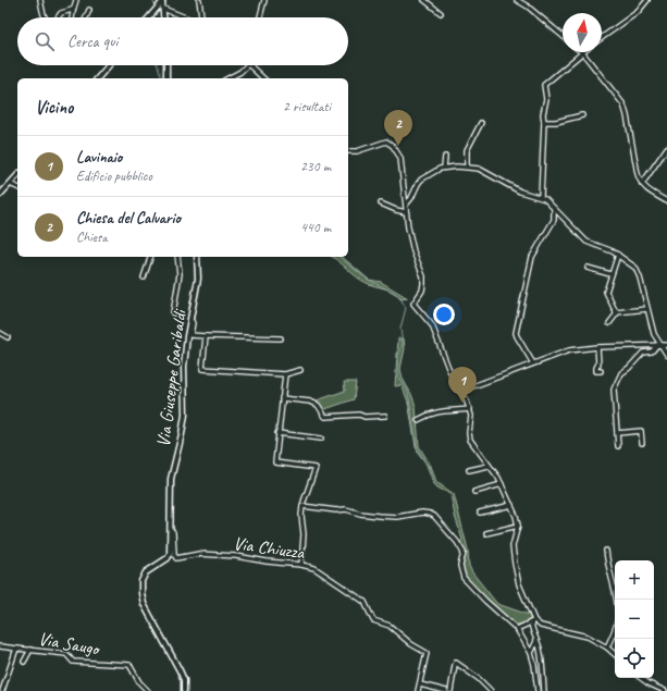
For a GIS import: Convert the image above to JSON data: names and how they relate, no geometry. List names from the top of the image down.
{
  "streets": {
    "main road": ["Via Giuseppe Garibaldi"],
    "street": ["Via Chiuzza", "Via Saugo"]
  },
  "crossings": [
    ["Via Giuseppe Garibaldi", "Via Chiuzza"]
  ],
  "north": "top",
  "page": {
    "search": "Cerca qui",
    "heading": ["Vicino", "2 risultati"],
    "pins": ["2", "1"],
    "list": [
      {
        "mark": "1",
        "name": "Lavinaio",
        "note": "Edificio pubblico",
        "value": "230 m"
      },
      {
        "mark": "2",
        "name": "Chiesa del Calvario",
        "note": "Chiesa",
        "value": "440 m"
      }
    ],
    "map_buttons": ["+", "−"]
  }
}
